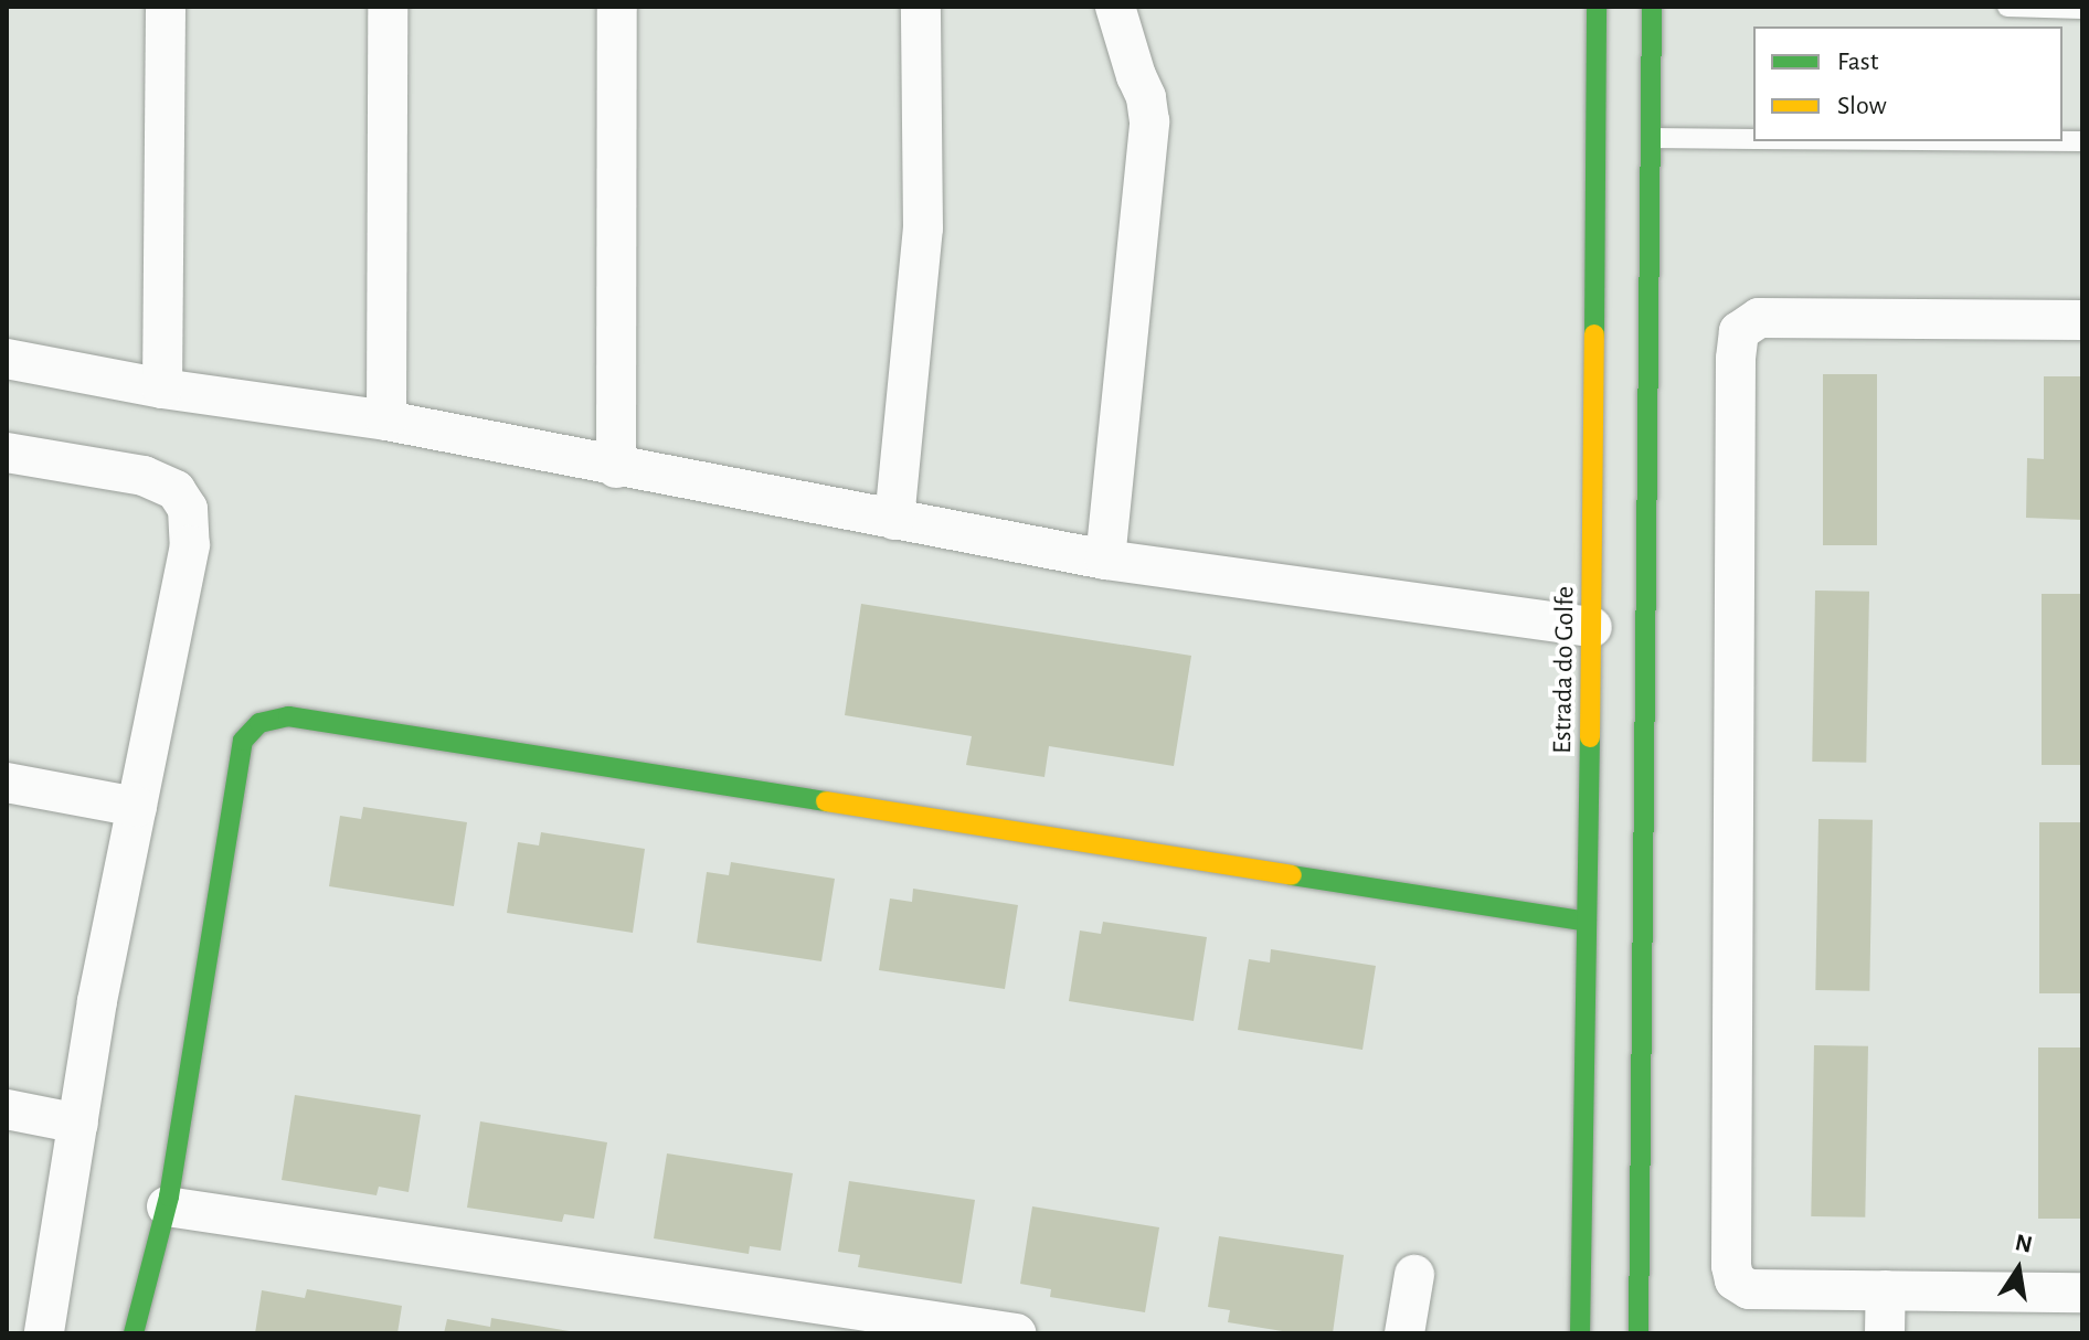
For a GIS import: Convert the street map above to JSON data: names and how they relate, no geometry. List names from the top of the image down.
{
  "streets": {
    "main road": ["Estrada do Golfe"]
  },
  "legend": ["Fast", "Slow"],
  "north": "top"
}
